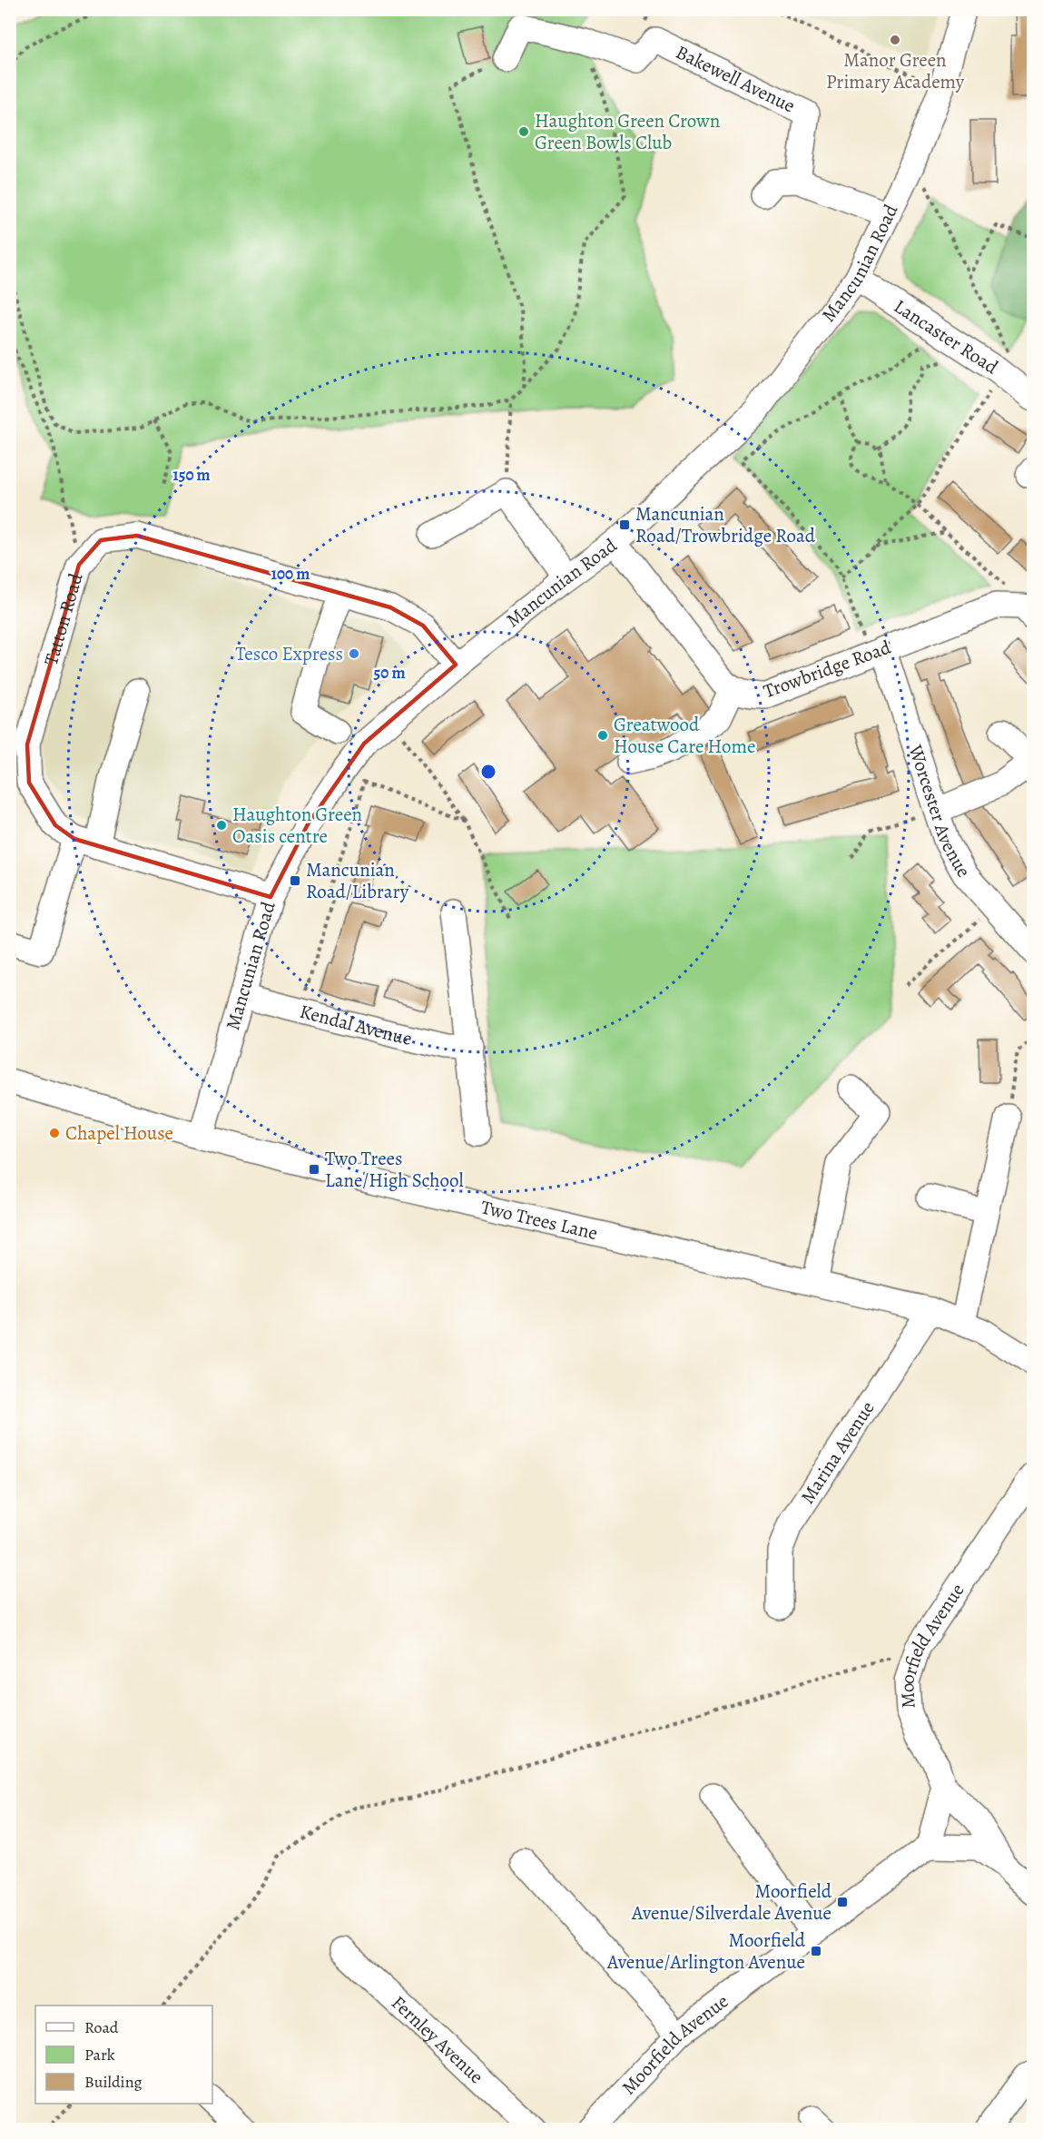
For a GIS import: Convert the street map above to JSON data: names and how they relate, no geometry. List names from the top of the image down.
{
  "streets": {
    "street": [
      "Bakewell Avenue",
      "Mancunian Road",
      "Lancaster Road",
      "Tatton Road",
      "Trowbridge Road",
      "Worcester Avenue",
      "Kendal Avenue",
      "Two Trees Lane",
      "Marina Avenue",
      "Moorfield Avenue",
      "Fernley Avenue"
    ]
  },
  "crossings": [
    ["Mancunian Road", "Lancaster Road"],
    ["Mancunian Road", "Tatton Road"],
    ["Mancunian Road", "Kendal Avenue"],
    ["Mancunian Road", "Two Trees Lane"],
    ["Trowbridge Road", "Worcester Avenue"],
    ["Two Trees Lane", "Marina Avenue"]
  ],
  "places": {
    "other": [
      "Manor Green Primary Academy",
      "Haughton Green Crown Green Bowls Club",
      "Tesco Express",
      "Greatwood House Care Home",
      "Haughton Green Oasis centre",
      "Chapel House"
    ],
    "transit": [
      "Mancunian Road/Trowbridge Road",
      "Mancunian Road/Library",
      "Two Trees Lane/High School",
      "Moorfield Avenue/Silverdale Avenue",
      "Moorfield Avenue/Arlington Avenue"
    ]
  },
  "legend": ["Road", "Park", "Building"],
  "rings": ["150 m", "100 m", "50 m"]
}
